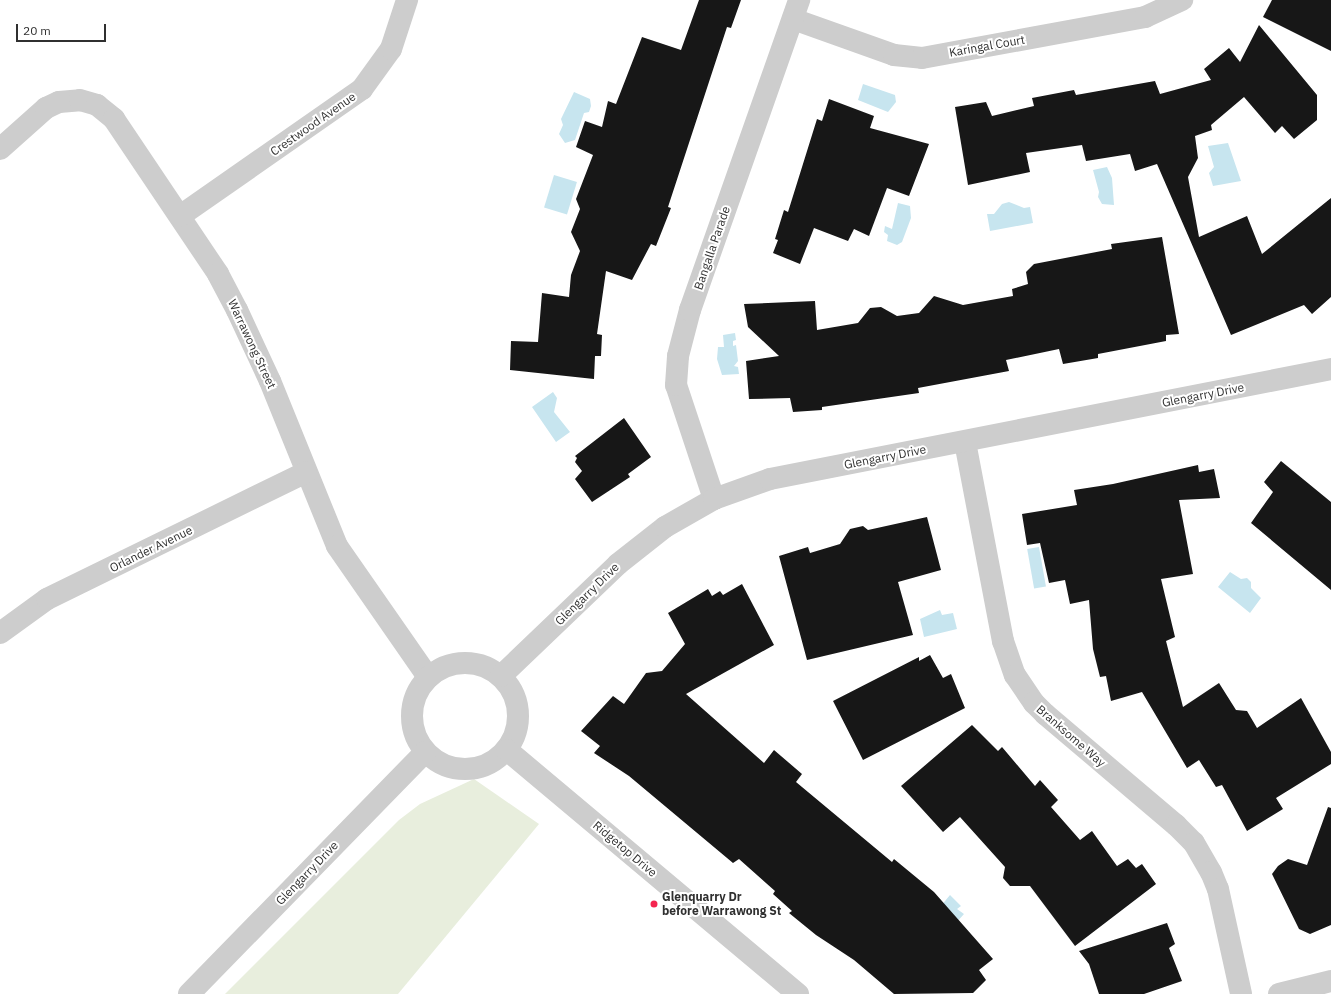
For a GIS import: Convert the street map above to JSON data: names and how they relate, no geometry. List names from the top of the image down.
{
  "streets": {
    "street": [
      "Karingal Court",
      "Crestwood Avenue",
      "Bangalla Parade",
      "Warrawong Street",
      "Glengarry Drive",
      "Orlander Avenue",
      "Branksome Way",
      "Ridgetop Drive"
    ]
  },
  "crossings": [
    ["Karingal Court", "Bangalla Parade"],
    ["Crestwood Avenue", "Warrawong Street"],
    ["Bangalla Parade", "Glengarry Drive"],
    ["Warrawong Street", "Glengarry Drive"],
    ["Warrawong Street", "Orlander Avenue"],
    ["Warrawong Street", "Ridgetop Drive"],
    ["Glengarry Drive", "Branksome Way"],
    ["Glengarry Drive", "Ridgetop Drive"]
  ],
  "places": ["Glenquarry Dr before Warrawong St"],
  "scale_bar": "20 m"
}
